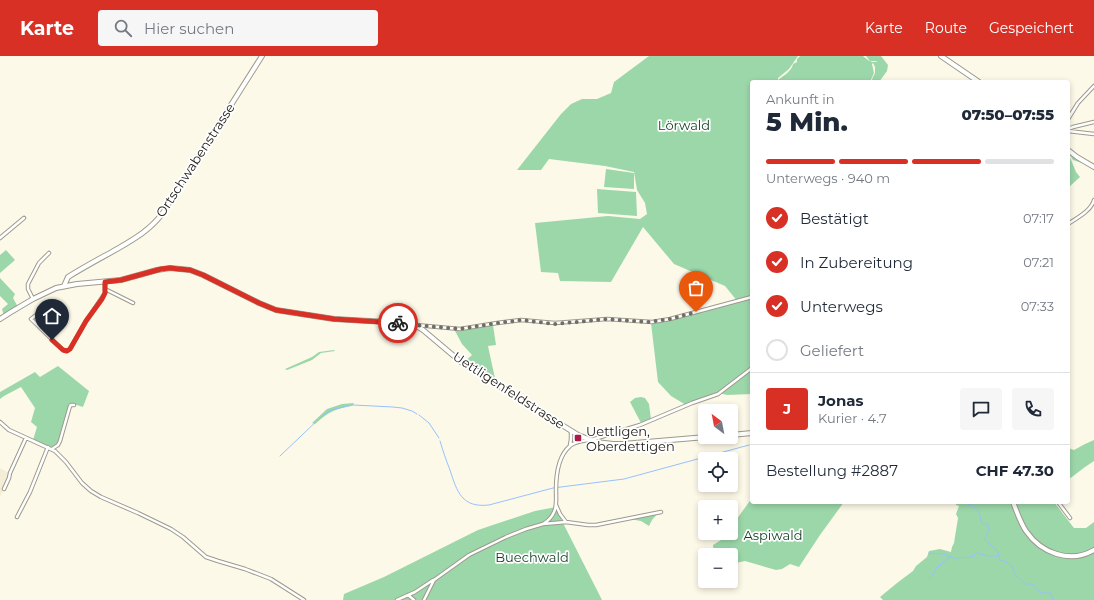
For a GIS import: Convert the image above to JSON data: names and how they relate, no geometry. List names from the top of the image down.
{
  "streets": {
    "main road": ["Ortschwabenstrasse", "Uettligenfeldstrasse"]
  },
  "crossings": [
    ["Ortschwabenstrasse", "Uettligenfeldstrasse"]
  ],
  "parks": ["Lörwald", "Aspiwald", "Buechwald"],
  "places": {
    "transit": ["Uettligen, Oberdettigen"]
  },
  "north": "top left",
  "page": {
    "header": "Karte",
    "search": "Hier suchen",
    "nav": ["Karte", "Route", "Gespeichert"],
    "heading": ["5 Min.", "Ankunft in", "07:50–07:55"],
    "panel": [
      "Jonas",
      "Kurier · 4.7",
      "Bestellung #2887",
      "CHF 47.30"
    ],
    "bar": "Unterwegs · 940 m",
    "list": [
      ["Bestätigt", "07:17"],
      ["In Zubereitung", "07:21"],
      ["Unterwegs", "07:33"],
      "Geliefert"
    ],
    "round": "J",
    "map_buttons": ["+", "−"]
  }
}
